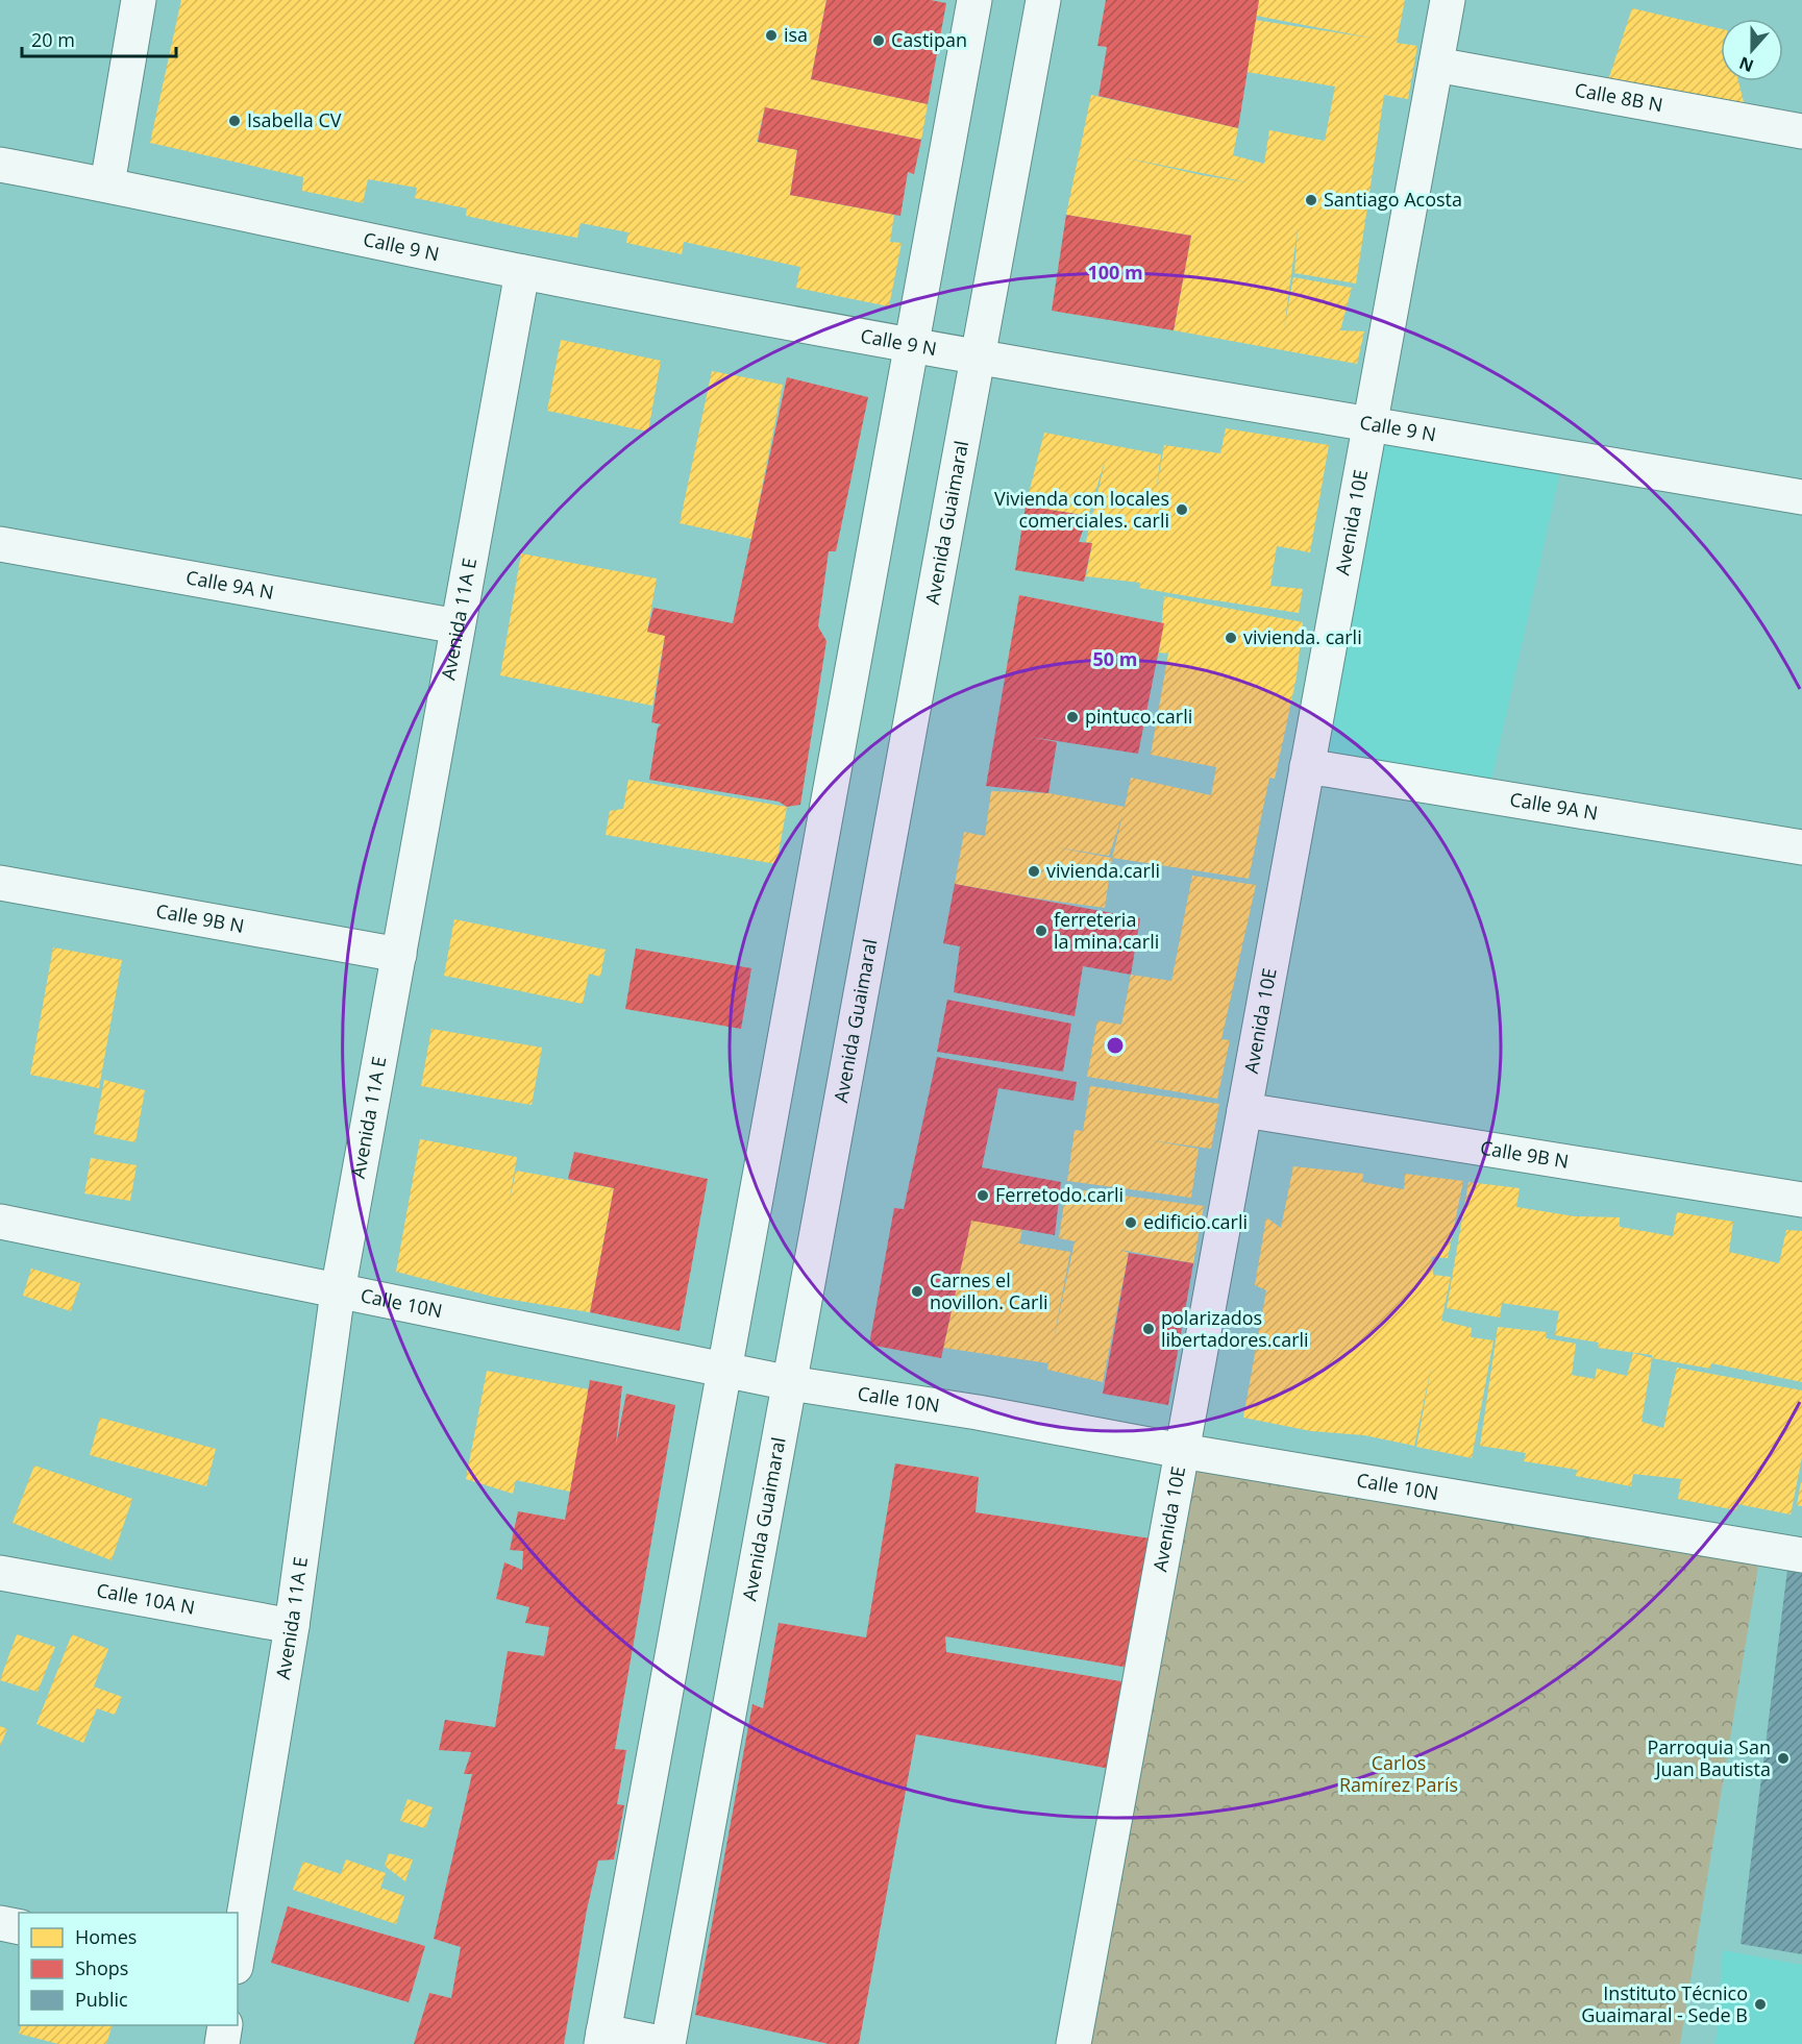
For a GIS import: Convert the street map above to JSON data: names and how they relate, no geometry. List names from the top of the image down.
{
  "streets": {
    "street": [
      "Calle 8B N",
      "Calle 9 N",
      "Avenida Guaimaral",
      "Avenida 10E",
      "Calle 9A N",
      "Avenida 11A E",
      "Calle 9B N",
      "Calle 10N",
      "Calle 10A N"
    ]
  },
  "crossings": [
    ["Calle 8B N", "Avenida 10E"],
    ["Calle 9 N", "Avenida Guaimaral"],
    ["Calle 9 N", "Avenida 10E"],
    ["Calle 9 N", "Avenida 11A E"],
    ["Avenida Guaimaral", "Calle 10N"],
    ["Avenida 10E", "Calle 9A N"],
    ["Avenida 10E", "Calle 9B N"],
    ["Avenida 10E", "Calle 10N"],
    ["Calle 9A N", "Avenida 11A E"],
    ["Avenida 11A E", "Calle 9B N"],
    ["Avenida 11A E", "Calle 10N"],
    ["Avenida 11A E", "Calle 10A N"]
  ],
  "parks": ["Carlos Ramírez París"],
  "places": [
    "isa",
    "Castipan",
    "Isabella CV",
    "Santiago Acosta",
    "Vivienda con locales comerciales. carli",
    "vivienda. carli",
    "pintuco.carli",
    "vivienda.carli",
    "ferreteria la mina.carli",
    "Ferretodo.carli",
    "edificio.carli",
    "Carnes el novillon. Carli",
    "polarizados libertadores.carli",
    "Parroquia San Juan Bautista",
    "Instituto Técnico Guaimaral - Sede B"
  ],
  "legend": ["Homes", "Shops", "Public"],
  "scale_bar": "20 m",
  "north": "bottom",
  "rings": ["100 m", "50 m"]
}
